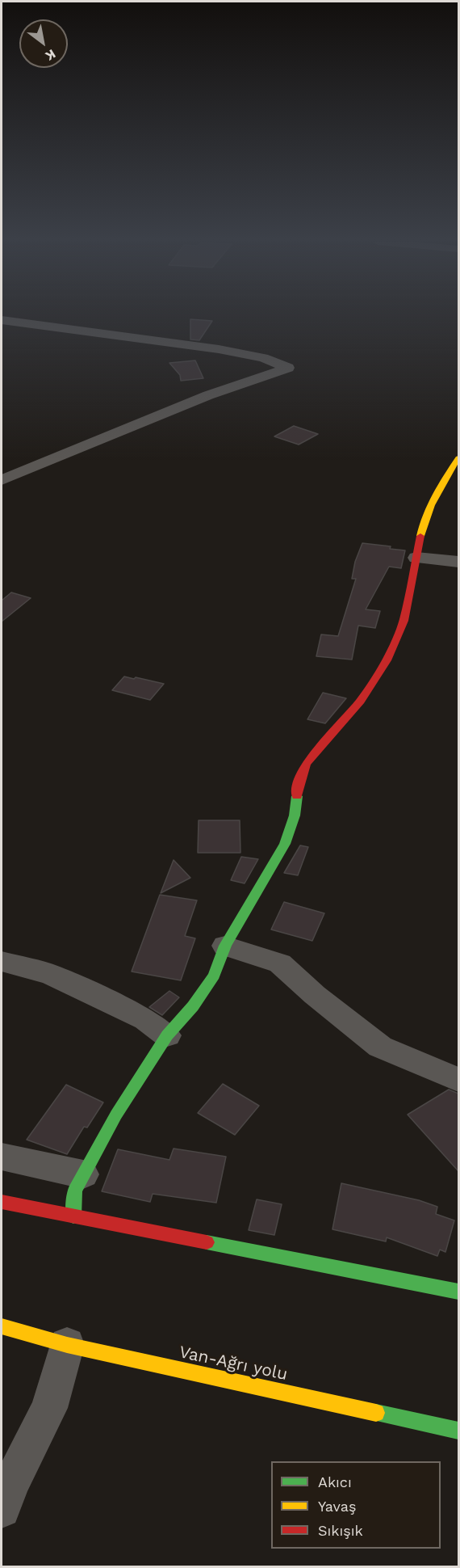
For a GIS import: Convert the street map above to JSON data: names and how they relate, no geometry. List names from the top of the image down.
{
  "streets": {
    "main road": ["Van-Ağrı yolu"]
  },
  "legend": ["Akıcı", "Yavaş", "Sıkışık"],
  "north": "bottom right"
}
